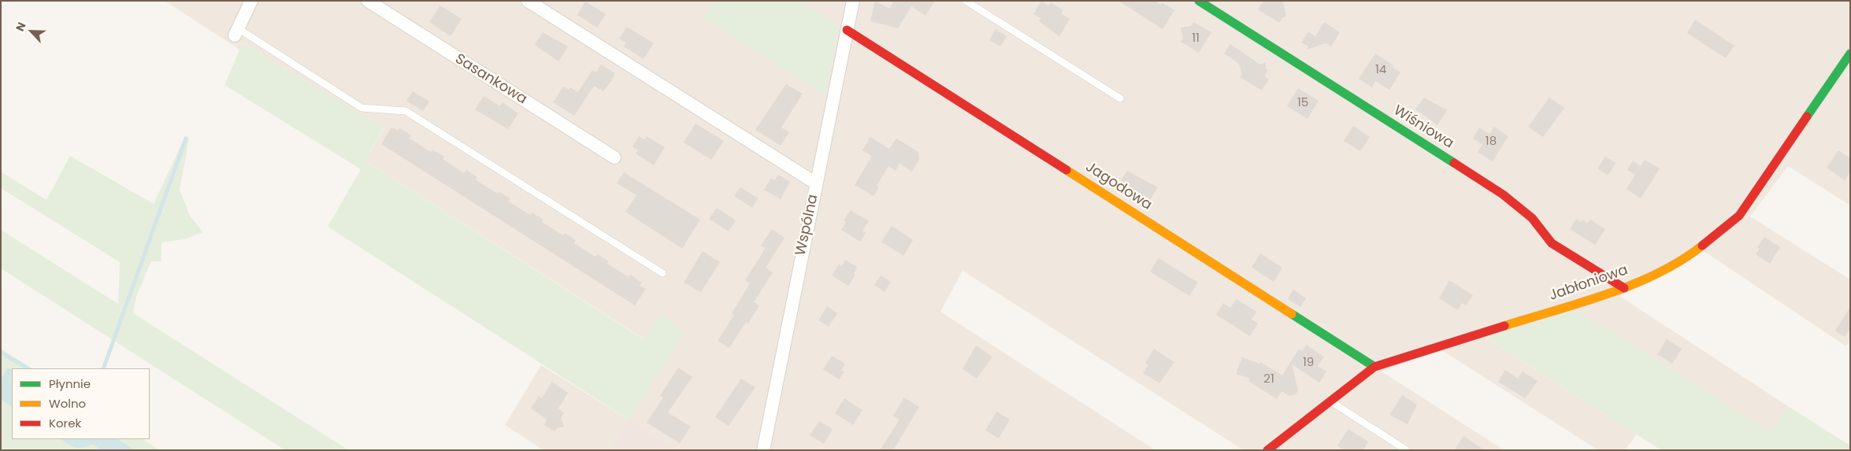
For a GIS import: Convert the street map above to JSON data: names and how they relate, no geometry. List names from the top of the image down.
{
  "streets": {
    "street": [
      "Sasankowa",
      "Wiśniowa",
      "Jagodowa",
      "Wspólna",
      "Jabłoniowa"
    ]
  },
  "crossings": [
    ["Wiśniowa", "Jabłoniowa"],
    ["Jagodowa", "Wspólna"],
    ["Jagodowa", "Jabłoniowa"]
  ],
  "house_numbers": [
    "11",
    "14",
    "15",
    "18",
    "19",
    "21"
  ],
  "legend": ["Płynnie", "Wolno", "Korek"],
  "north": "top left"
}
